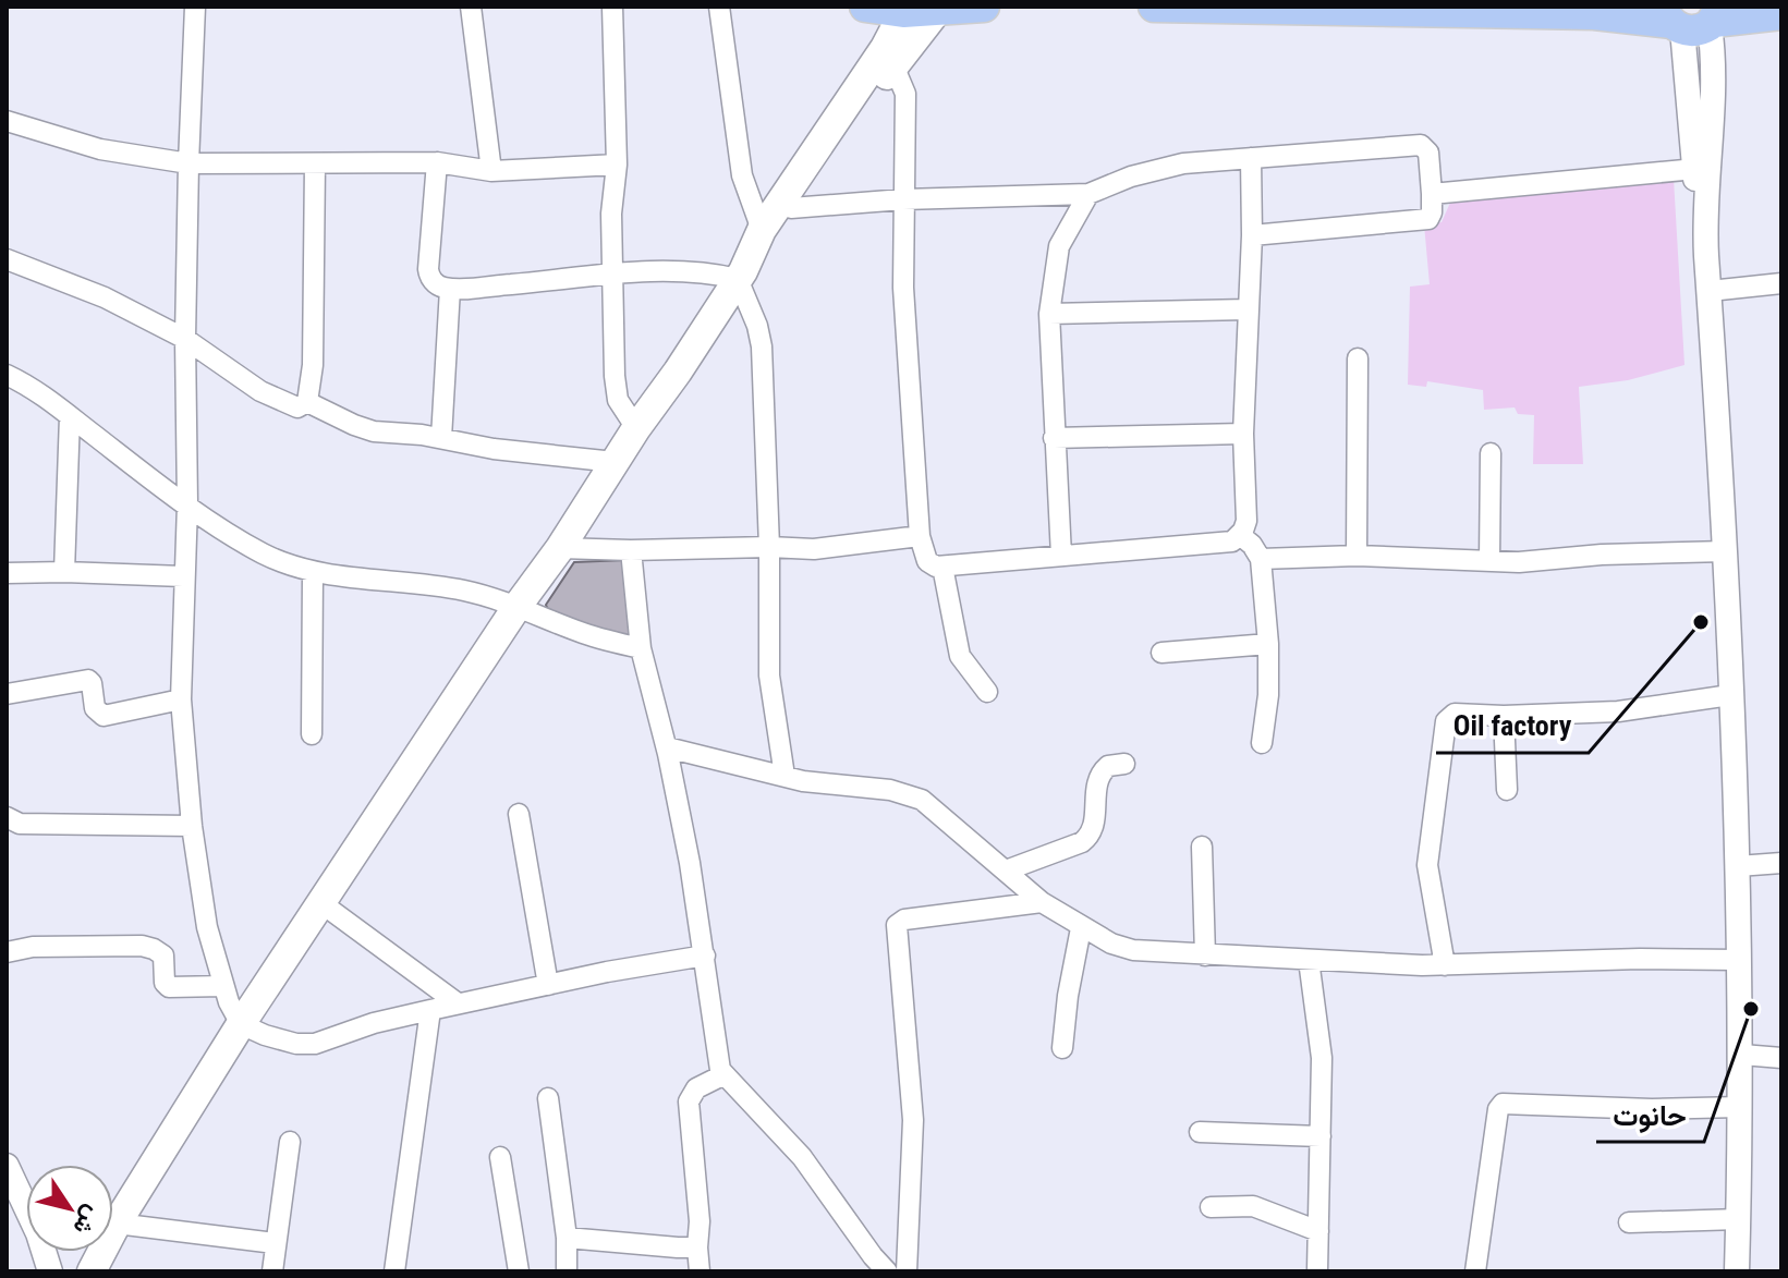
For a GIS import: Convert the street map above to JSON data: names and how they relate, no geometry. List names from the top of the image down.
{
  "places": ["Oil factory", "حانوت"],
  "north": "bottom right"
}
